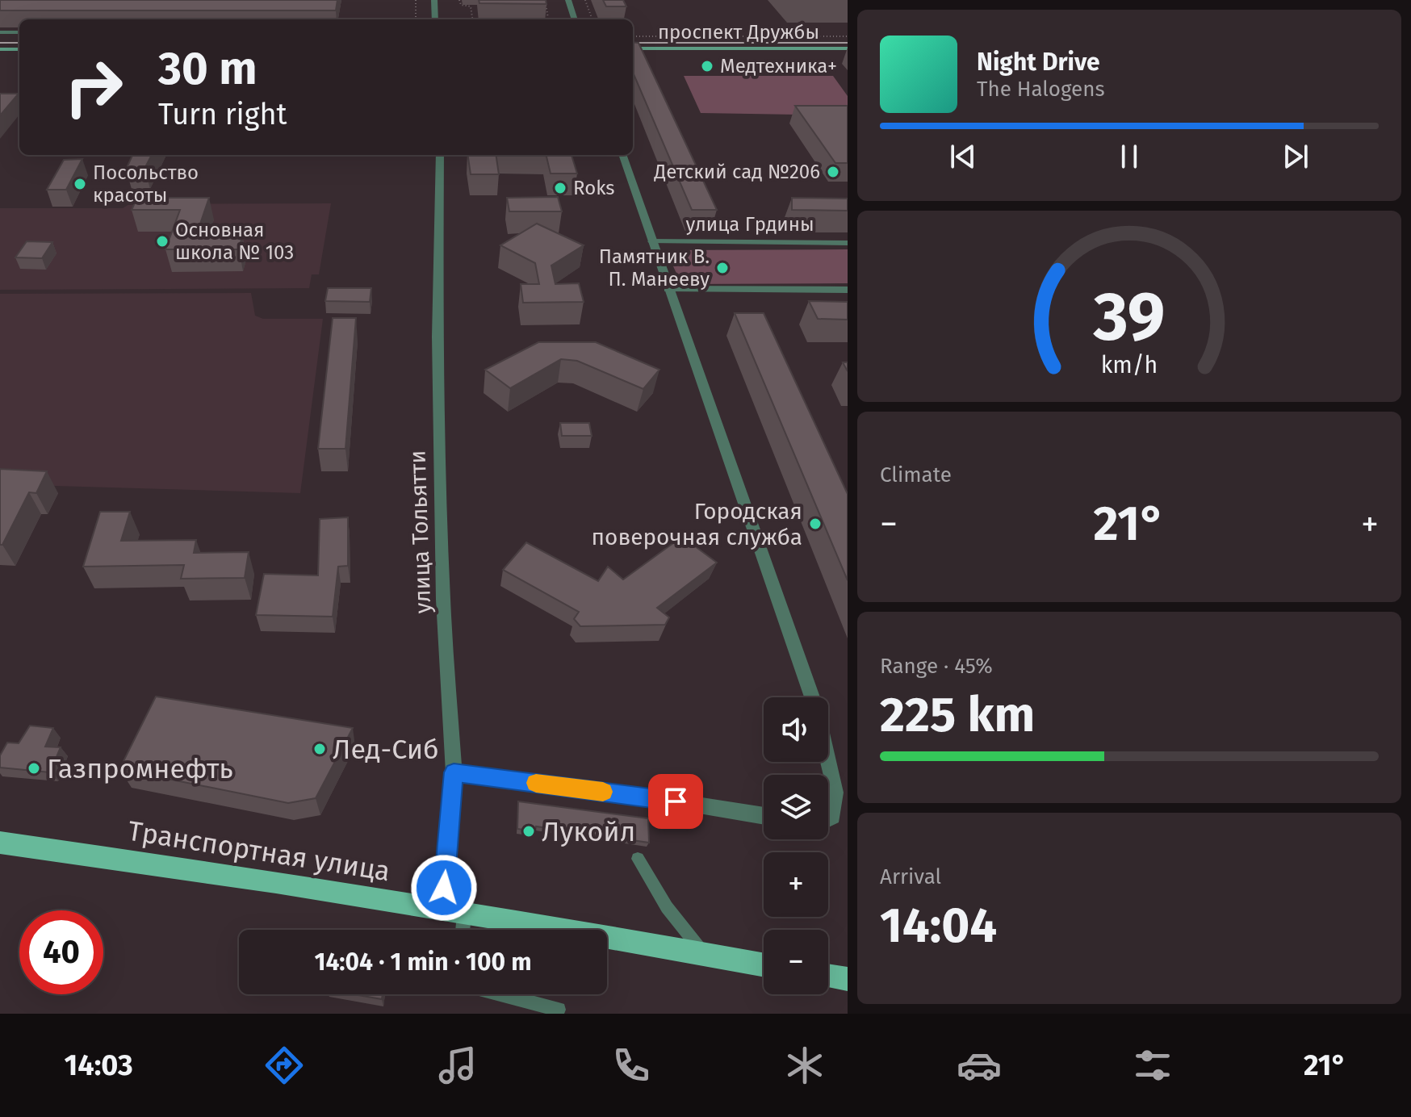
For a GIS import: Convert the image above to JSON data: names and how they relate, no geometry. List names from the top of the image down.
{
  "streets": {
    "main road": ["проспект Дружбы", "Транспортная улица"],
    "street": ["улица Грдины", "улица Тольятти"]
  },
  "crossings": [
    ["улица Тольятти", "Транспортная улица"]
  ],
  "places": [
    "Медтехника+",
    "Детский сад №206",
    "Посольство красоты",
    "Roks",
    "Основная школа № 103",
    "Памятник В. П. Манееву",
    "Городская поверочная служба",
    "Лед-Сиб",
    "Газпромнефть",
    "Лукойл"
  ],
  "page": {
    "turn": ["30 m", "Turn right"],
    "song": ["Night Drive", "The Halogens"],
    "tile": [
      "Climate",
      ["Range · 45%", "225 km"],
      ["Arrival", "14:04"]
    ],
    "heat": ["−", "21°", "+"],
    "map_buttons": ["+", "−"],
    "limit": "40",
    "trip": "14:04 · 1 min · 100 m",
    "tabs": ["14:03", "21°"],
    "gauge": ["39", "km/h"]
  }
}
